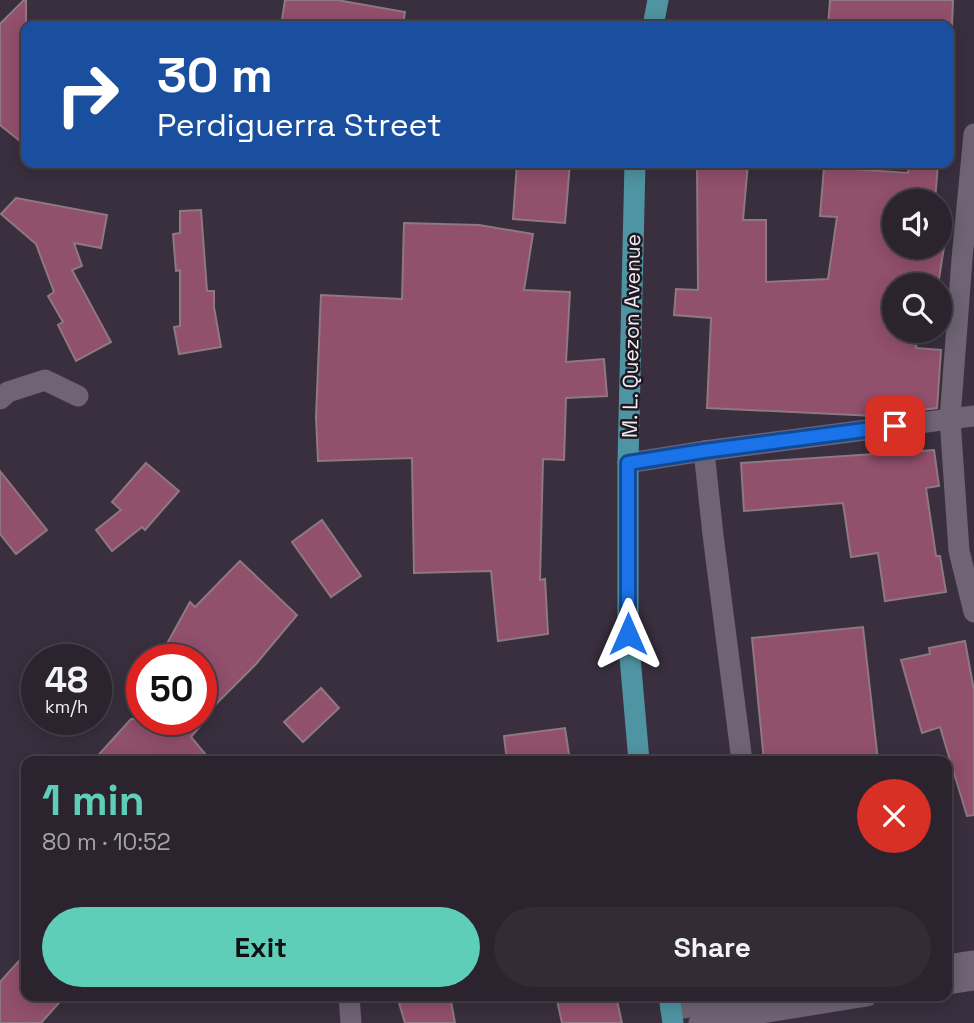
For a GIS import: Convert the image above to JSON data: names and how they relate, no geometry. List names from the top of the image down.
{
  "streets": {
    "main road": ["M. L. Quezon Avenue"]
  },
  "page": {
    "turn": ["30 m", "Perdiguerra Street"],
    "speed": "48 km/h",
    "limit": "50",
    "heading": ["1 min", "80 m · 10:52"],
    "buttons": ["Exit", "Share"]
  }
}
